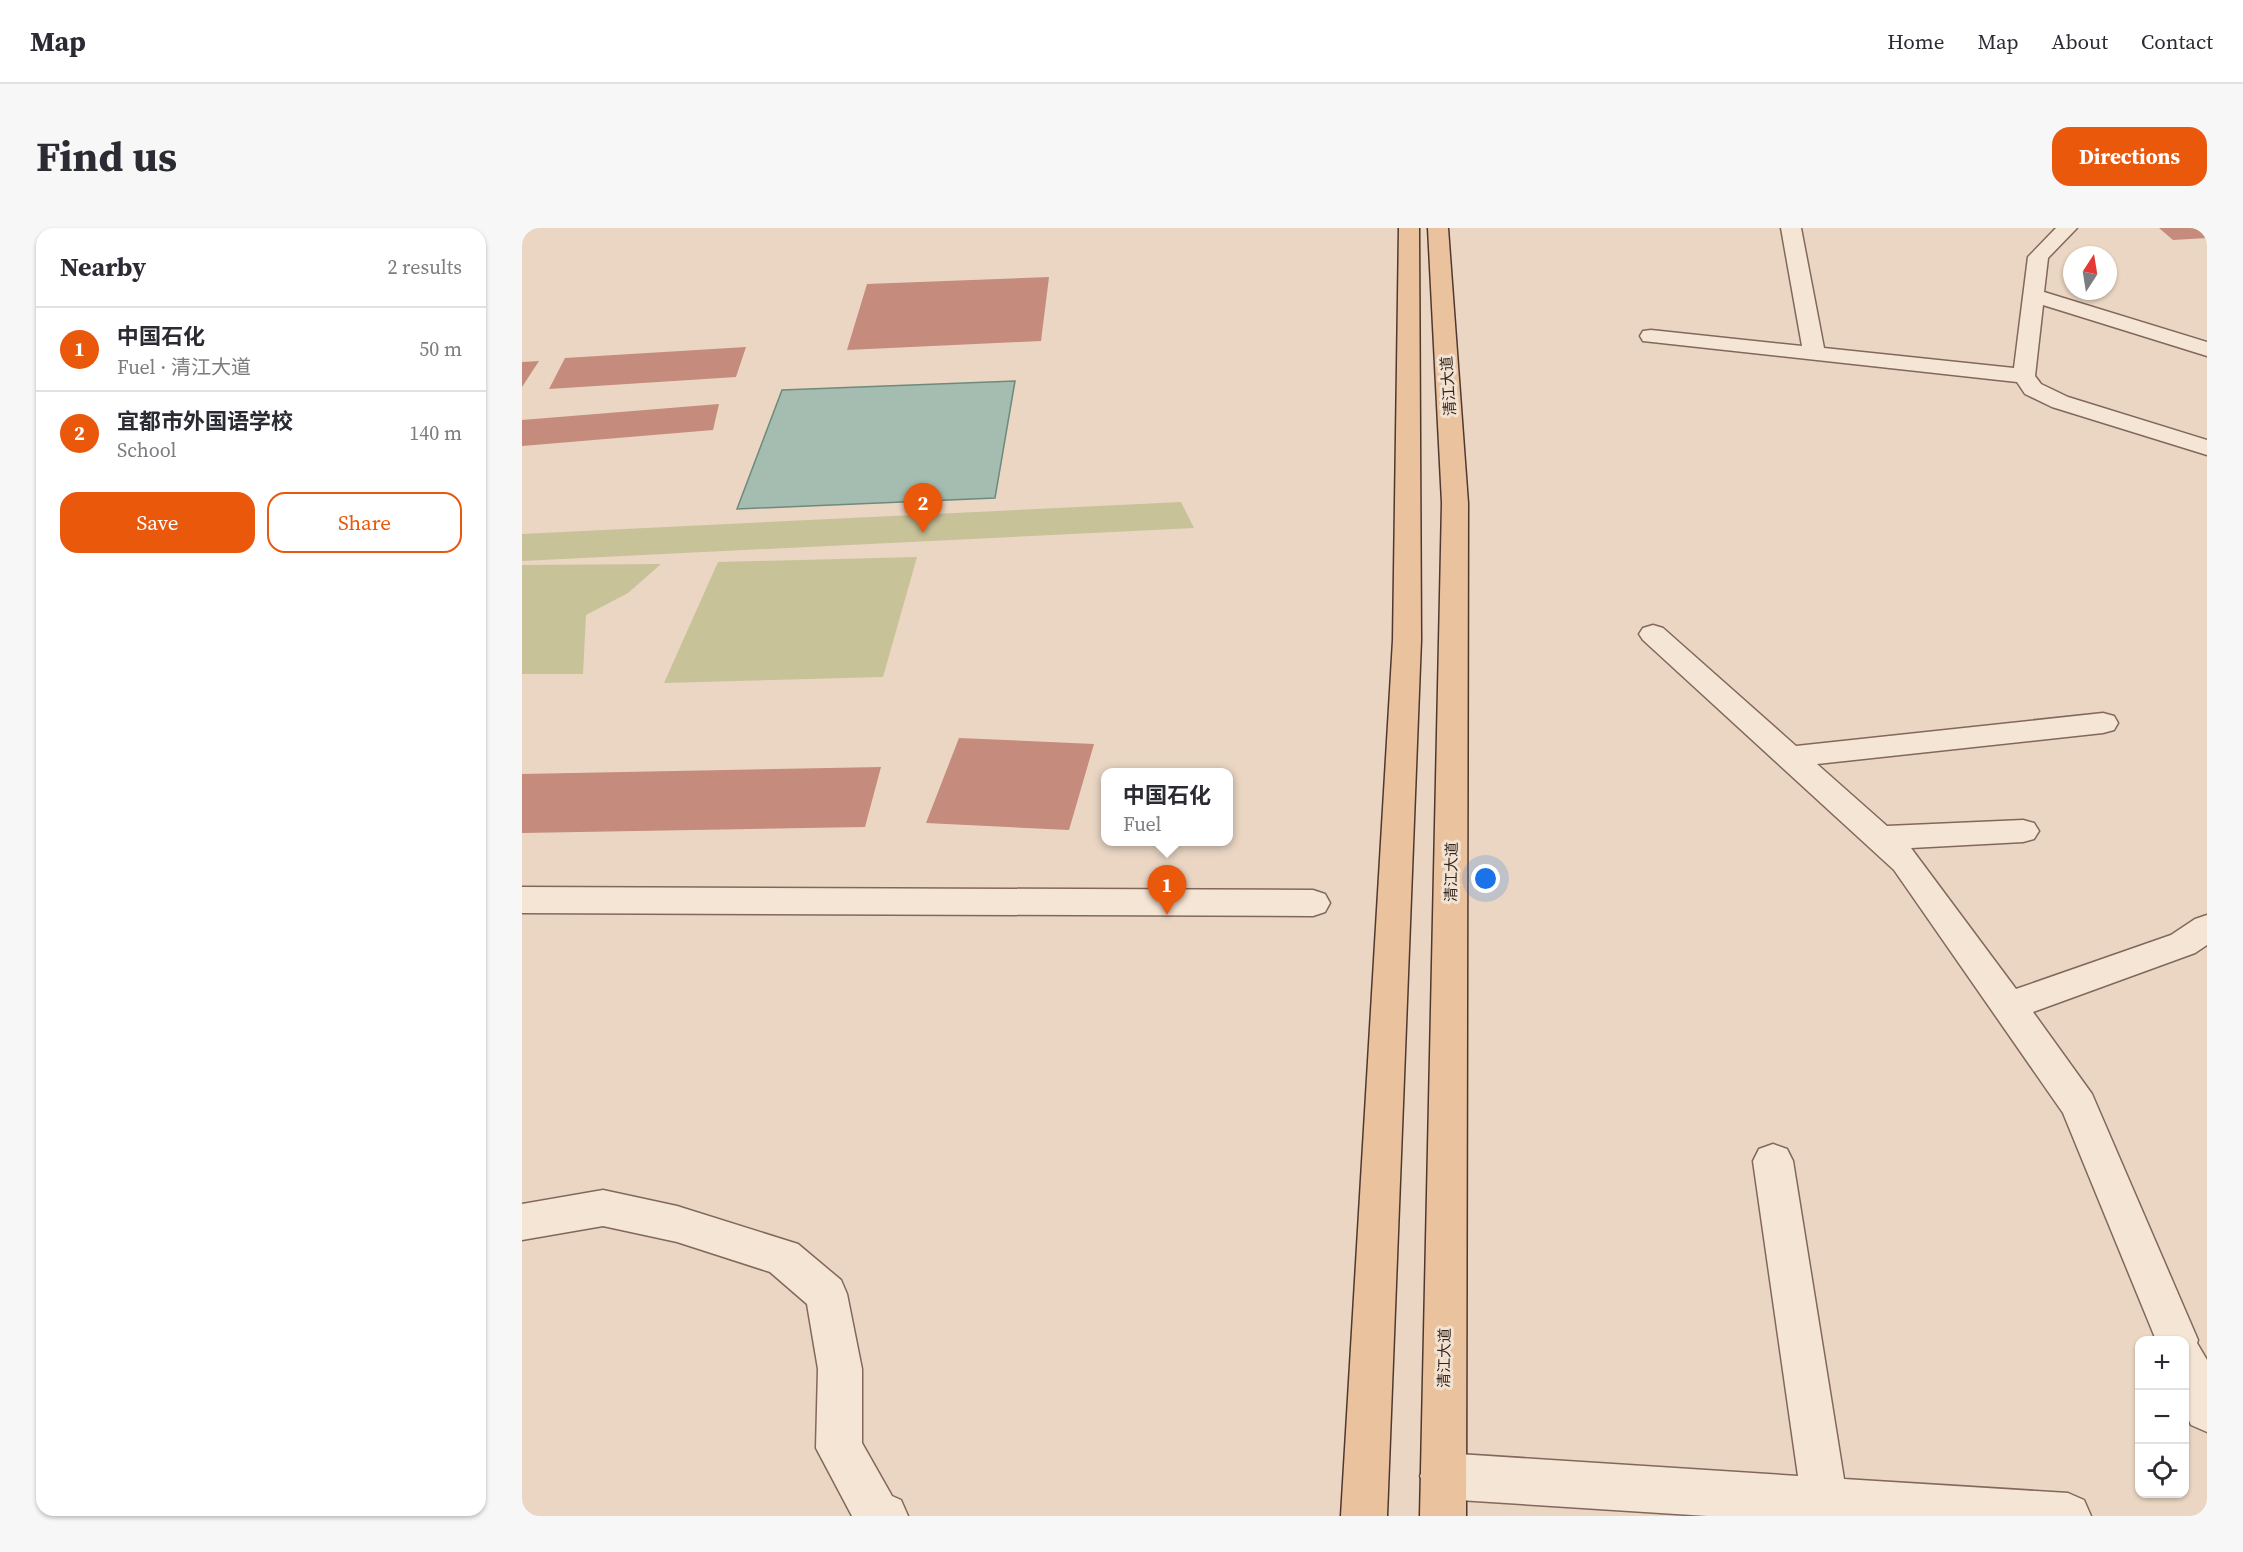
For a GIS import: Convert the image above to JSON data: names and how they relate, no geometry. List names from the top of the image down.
{
  "streets": {
    "main road": ["清江大道"]
  },
  "north": "top",
  "page": {
    "header": "Map",
    "nav": [
      "Home",
      "Map",
      "About",
      "Contact"
    ],
    "title": "Find us",
    "buttons": [
      "Directions",
      ["Save", "Share"]
    ],
    "heading": ["Nearby", "2 results"],
    "list": [
      {
        "mark": "1",
        "name": "中国石化",
        "note": "Fuel · 清江大道",
        "value": "50 m"
      },
      {
        "mark": "2",
        "name": "宜都市外国语学校",
        "note": "School",
        "value": "140 m"
      }
    ],
    "pins": ["2", "1"],
    "popup": ["中国石化", "Fuel"],
    "map_buttons": ["+", "−"]
  }
}
